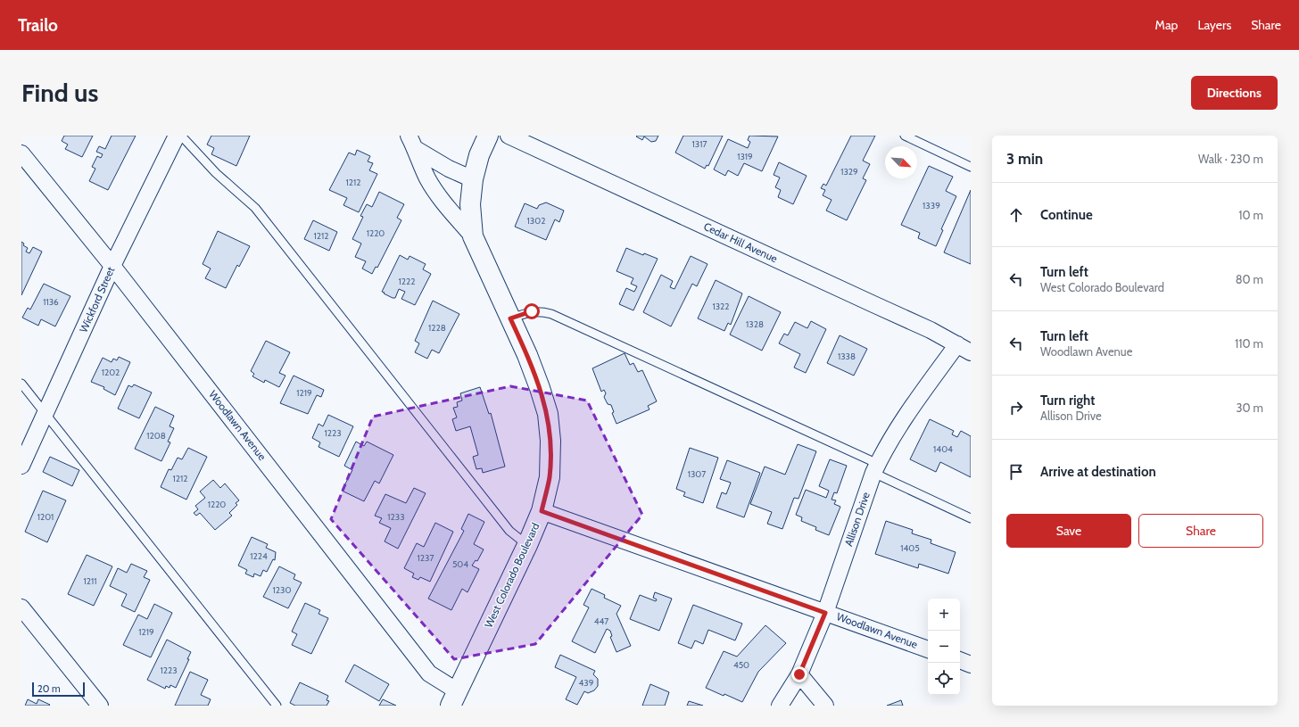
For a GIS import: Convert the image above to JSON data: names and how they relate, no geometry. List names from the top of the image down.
{
  "streets": {
    "street": [
      "Cedar Hill Avenue",
      "Wickford Street",
      "Woodlawn Avenue",
      "Allison Drive",
      "West Colorado Boulevard"
    ]
  },
  "crossings": [
    ["Cedar Hill Avenue", "Allison Drive"],
    ["Wickford Street", "Woodlawn Avenue"],
    ["Woodlawn Avenue", "Allison Drive"],
    ["Woodlawn Avenue", "West Colorado Boulevard"]
  ],
  "house_numbers": [
    "1317",
    "1319",
    "1329",
    "1212",
    "1339",
    "1302",
    "1220",
    "1212",
    "1222",
    "1136",
    "1322",
    "1328",
    "1228",
    "1338",
    "1202",
    "1219",
    "1223",
    "1208",
    "1404",
    "1307",
    "1212",
    "1220",
    "1201",
    "1233",
    "1405",
    "1224",
    "1237",
    "504",
    "1211",
    "1230",
    "447",
    "1219",
    "450",
    "1223",
    "439"
  ],
  "scale_bar": "20 m",
  "north": "bottom right",
  "page": {
    "header": "Trailo",
    "nav": ["Map", "Layers", "Share"],
    "buttons": [
      "Directions",
      ["Save", "Share"]
    ],
    "title": "Find us",
    "heading": ["3 min", "Walk · 230 m"],
    "list": [
      ["Continue", "10 m"],
      ["Turn left", "West Colorado Boulevard", "80 m"],
      ["Turn left", "Woodlawn Avenue", "110 m"],
      ["Turn right", "Allison Drive", "30 m"],
      "Arrive at destination"
    ],
    "map_buttons": ["+", "−"],
    "scale": "20 m"
  }
}
